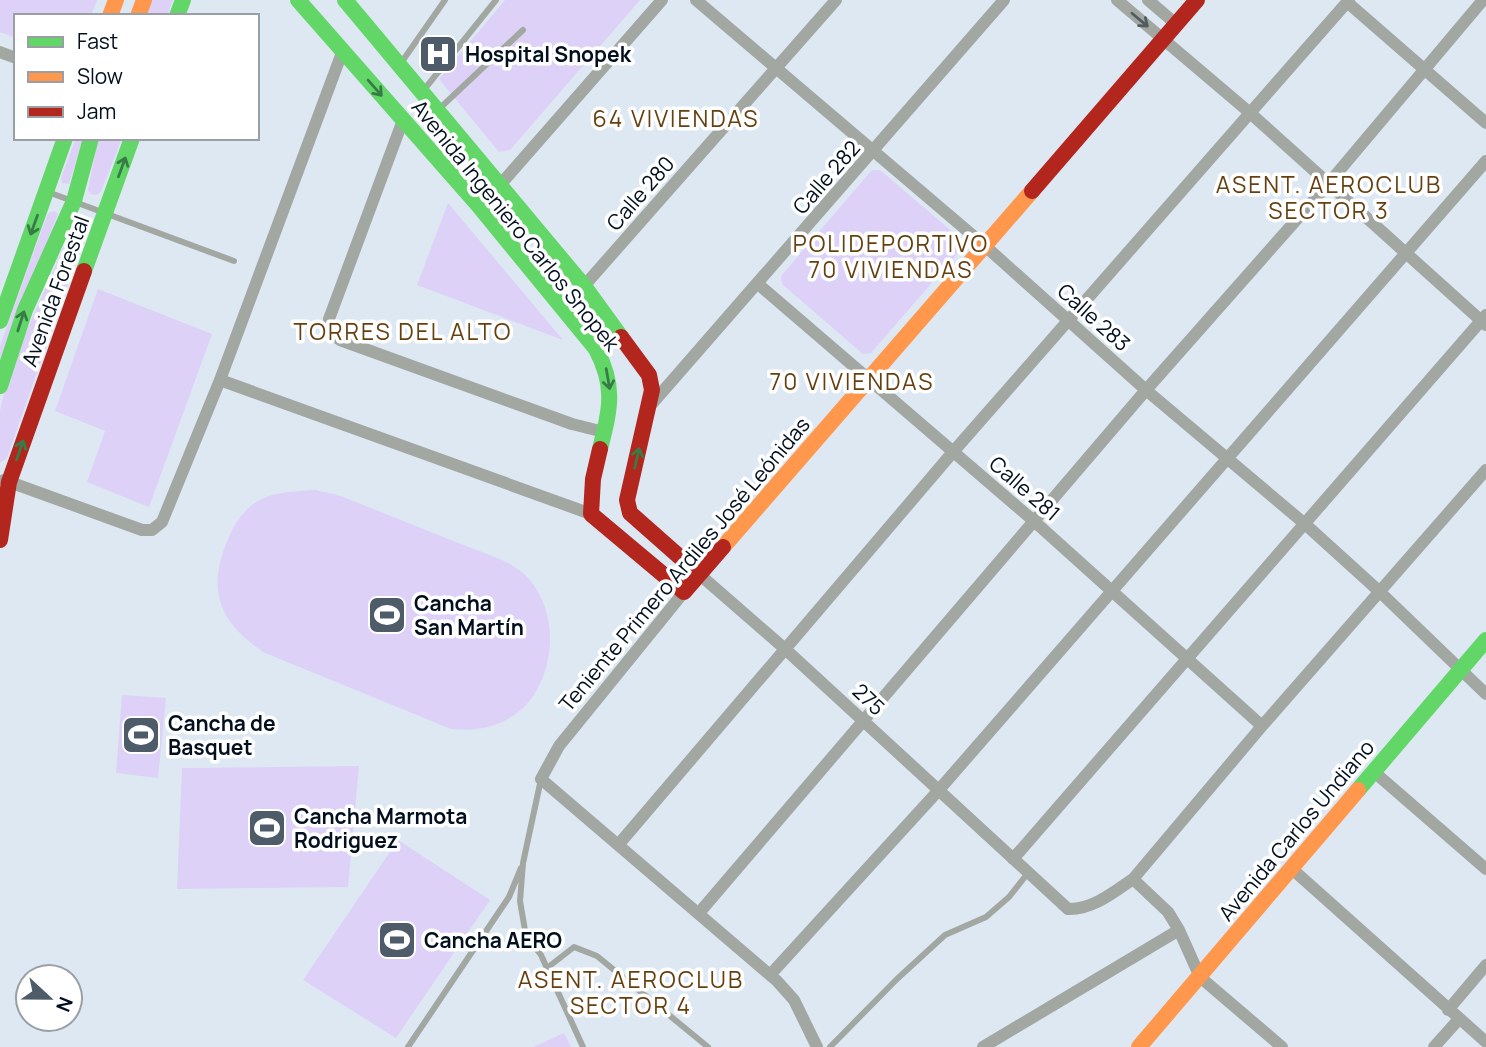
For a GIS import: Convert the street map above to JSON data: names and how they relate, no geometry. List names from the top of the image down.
{
  "streets": {
    "street": [
      "Calle 282",
      "Calle 280",
      "Avenida Ingeniero Carlos Snopek",
      "Avenida Forestal",
      "Calle 283",
      "Calle 281",
      "Teniente Primero Ardiles José Leónidas",
      "275",
      "Avenida Carlos Undiano"
    ]
  },
  "crossings": [
    ["Calle 282", "Avenida Ingeniero Carlos Snopek"],
    ["Calle 282", "Calle 283"],
    ["Calle 282", "Calle 281"],
    ["Calle 280", "Avenida Ingeniero Carlos Snopek"],
    ["Calle 280", "Calle 283"],
    ["Avenida Ingeniero Carlos Snopek", "275"],
    ["Calle 283", "Teniente Primero Ardiles José Leónidas"],
    ["Calle 283", "Avenida Carlos Undiano"],
    ["Calle 281", "Teniente Primero Ardiles José Leónidas"],
    ["Teniente Primero Ardiles José Leónidas", "275"]
  ],
  "districts": [
    "64 VIVIENDAS",
    "ASENT. AEROCLUB SECTOR 3",
    "POLIDEPORTIVO 70 VIVIENDAS",
    "TORRES DEL ALTO",
    "70 VIVIENDAS",
    "ASENT. AEROCLUB SECTOR 4"
  ],
  "places": {
    "hospital": ["Hospital Snopek"],
    "sports": [
      "Cancha San Martín",
      "Cancha de Basquet",
      "Cancha Marmota Rodriguez",
      "Cancha AERO"
    ]
  },
  "legend": ["Fast", "Slow", "Jam"],
  "north": "right"
}
